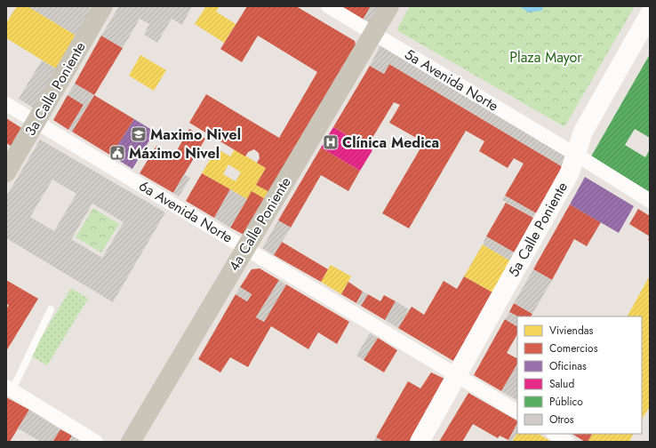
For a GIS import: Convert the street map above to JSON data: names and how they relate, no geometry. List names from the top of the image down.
{
  "streets": {
    "main road": ["3a Calle Poniente", "4a Calle Poniente", "5a Calle Poniente"],
    "street": ["5a Avenida Norte", "6a Avenida Norte"]
  },
  "crossings": [
    ["5a Avenida Norte", "4a Calle Poniente"],
    ["5a Avenida Norte", "5a Calle Poniente"],
    ["3a Calle Poniente", "6a Avenida Norte"],
    ["6a Avenida Norte", "4a Calle Poniente"],
    ["6a Avenida Norte", "5a Calle Poniente"]
  ],
  "parks": ["Plaza Mayor"],
  "places": {
    "school or university": ["Maximo Nivel"],
    "hospital": ["Clínica Medica"],
    "public building": ["Máximo Nivel"]
  },
  "legend": [
    "Viviendas",
    "Comercios",
    "Oficinas",
    "Salud",
    "Público",
    "Otros"
  ]
}
